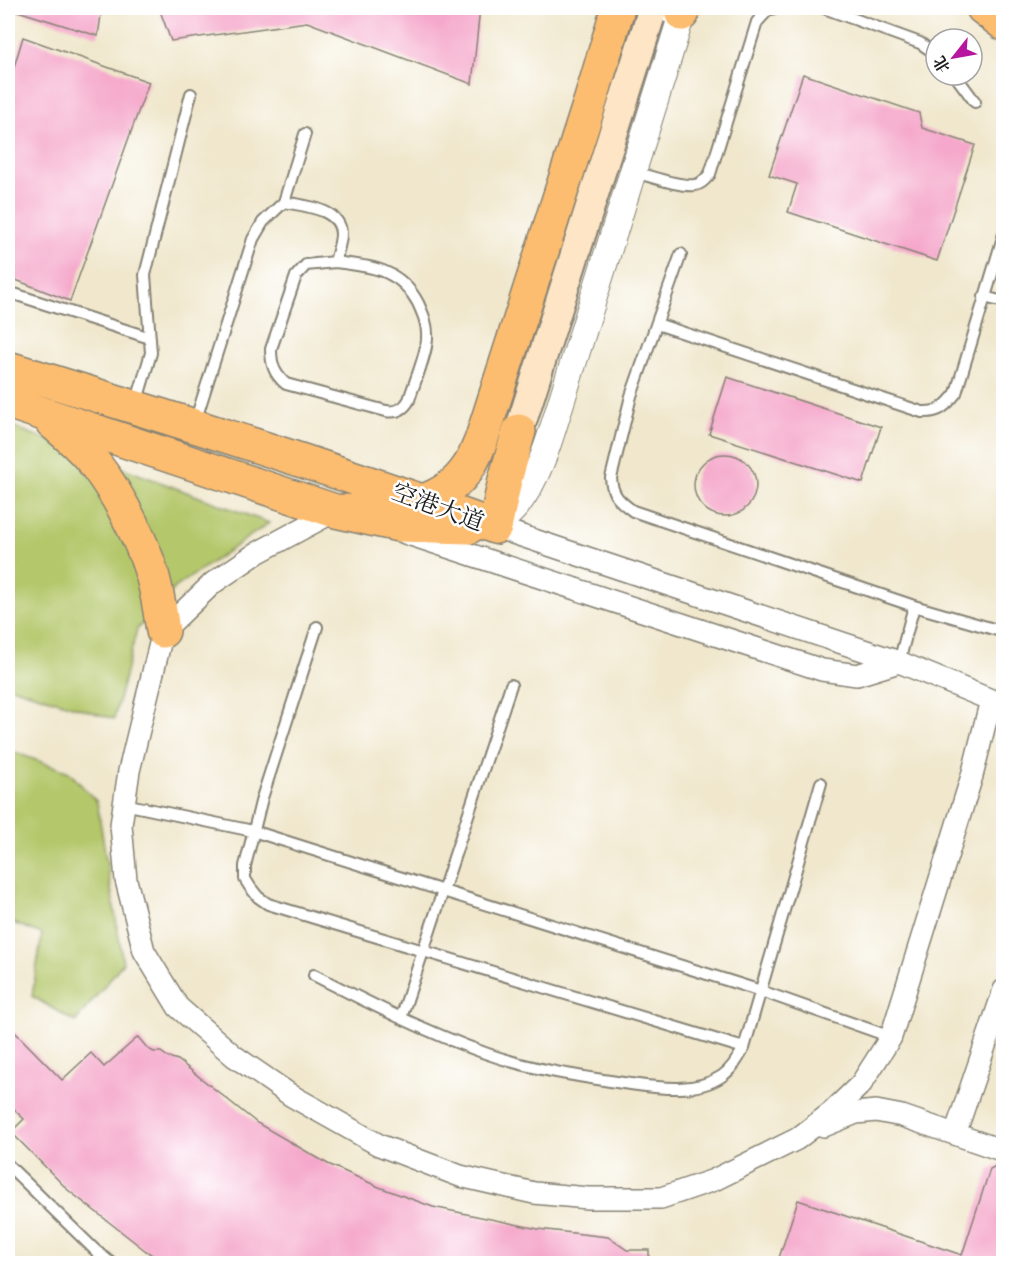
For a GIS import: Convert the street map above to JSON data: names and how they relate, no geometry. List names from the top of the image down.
{
  "streets": {
    "main road": ["空港大道"]
  },
  "north": "bottom left"
}
